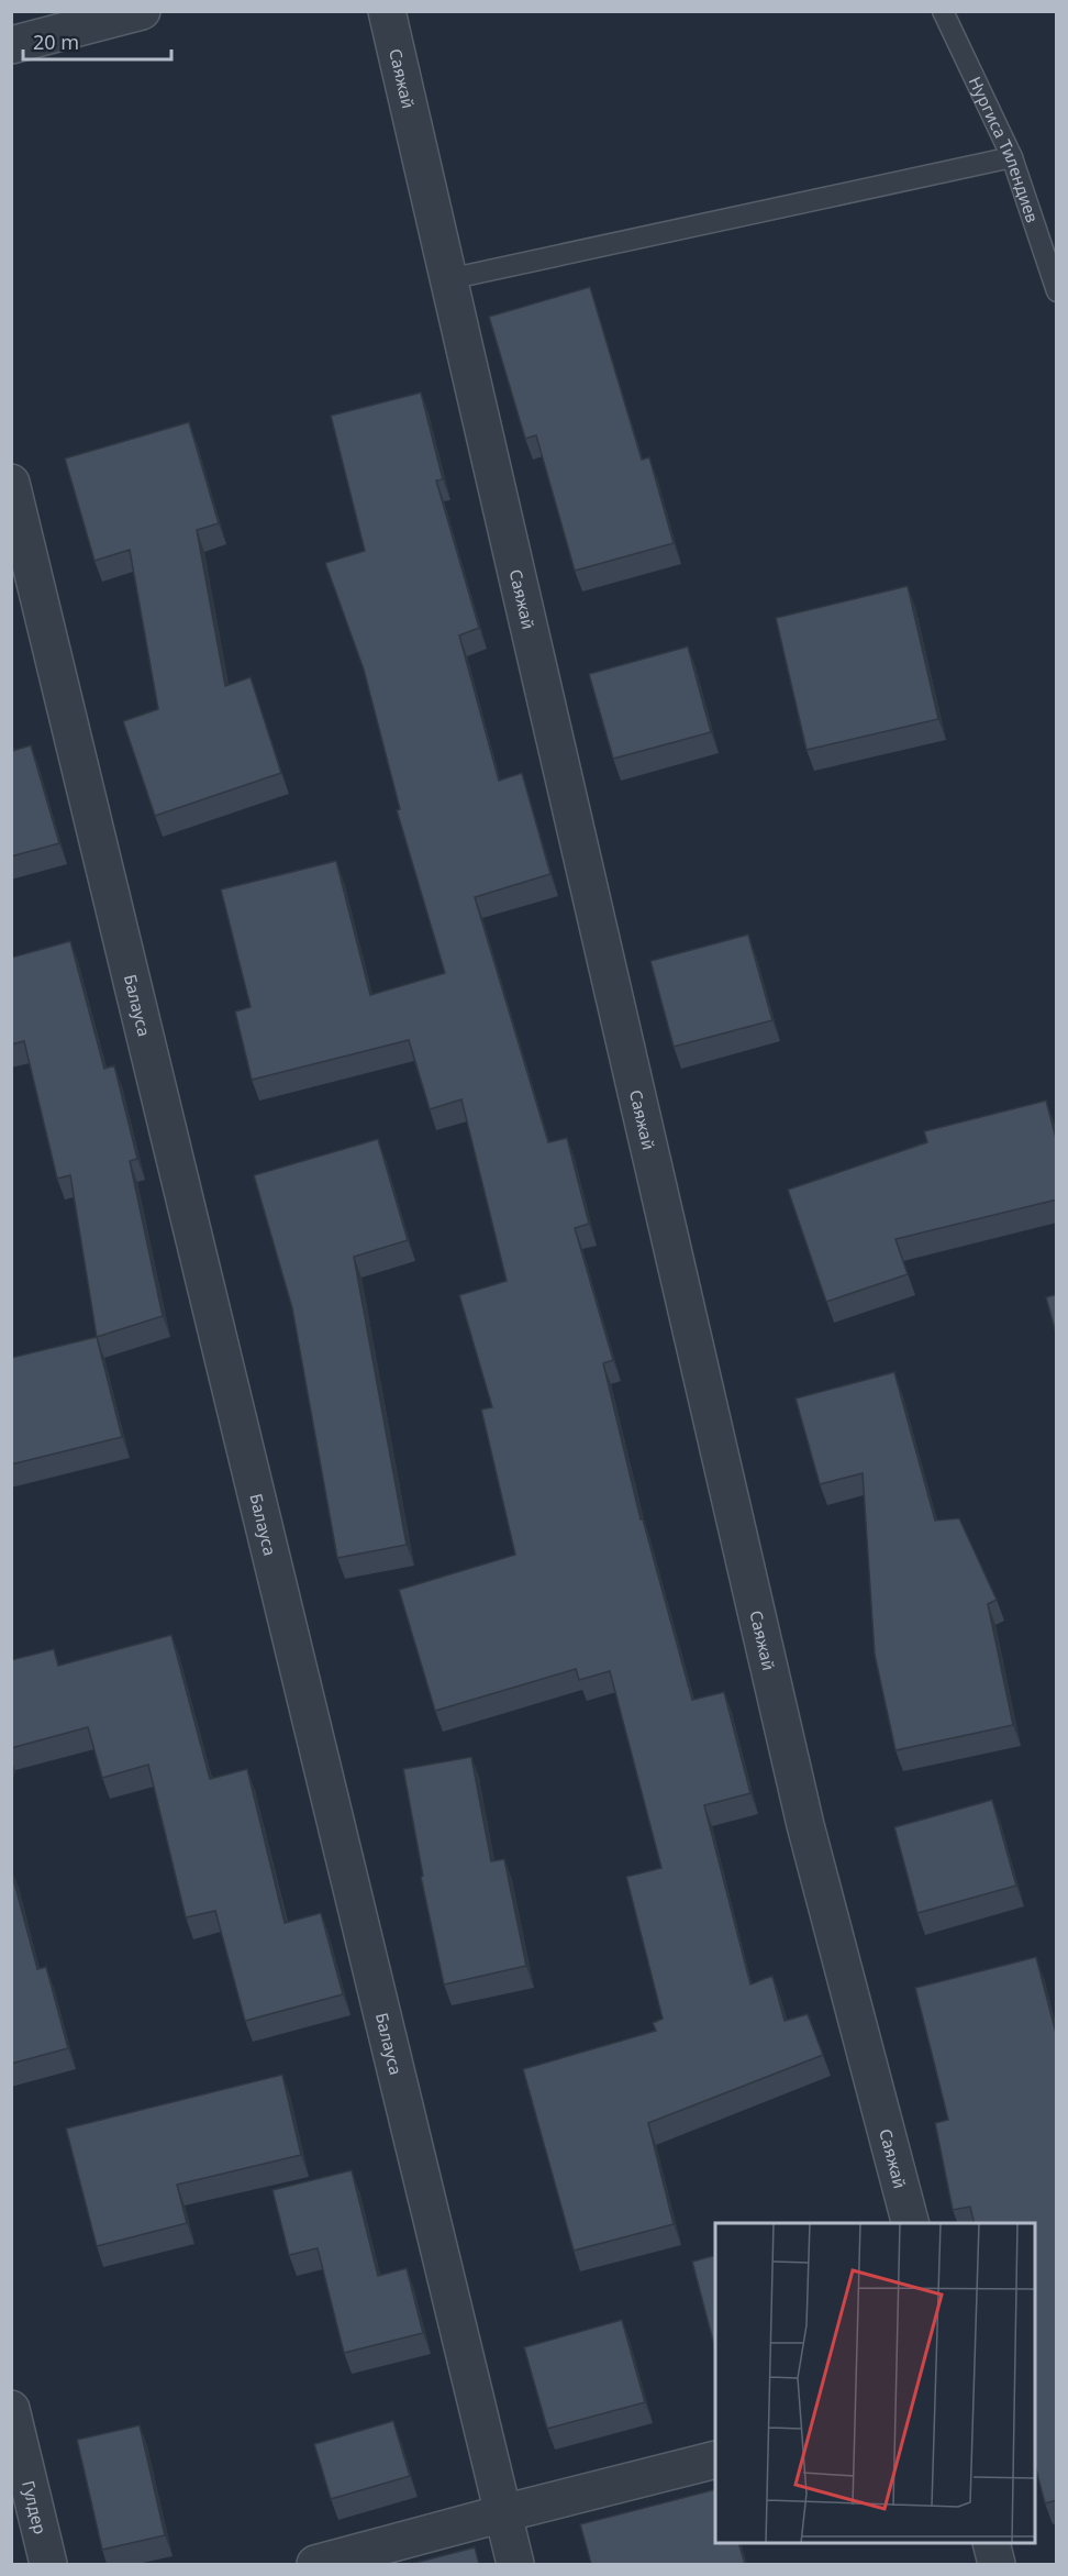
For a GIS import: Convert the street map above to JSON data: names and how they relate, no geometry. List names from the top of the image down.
{
  "streets": {
    "street": ["Саяжай", "Балауса", "Гулдер"],
    "lane": ["Нургиса Тилендиев"]
  },
  "scale_bar": "20 m"
}
